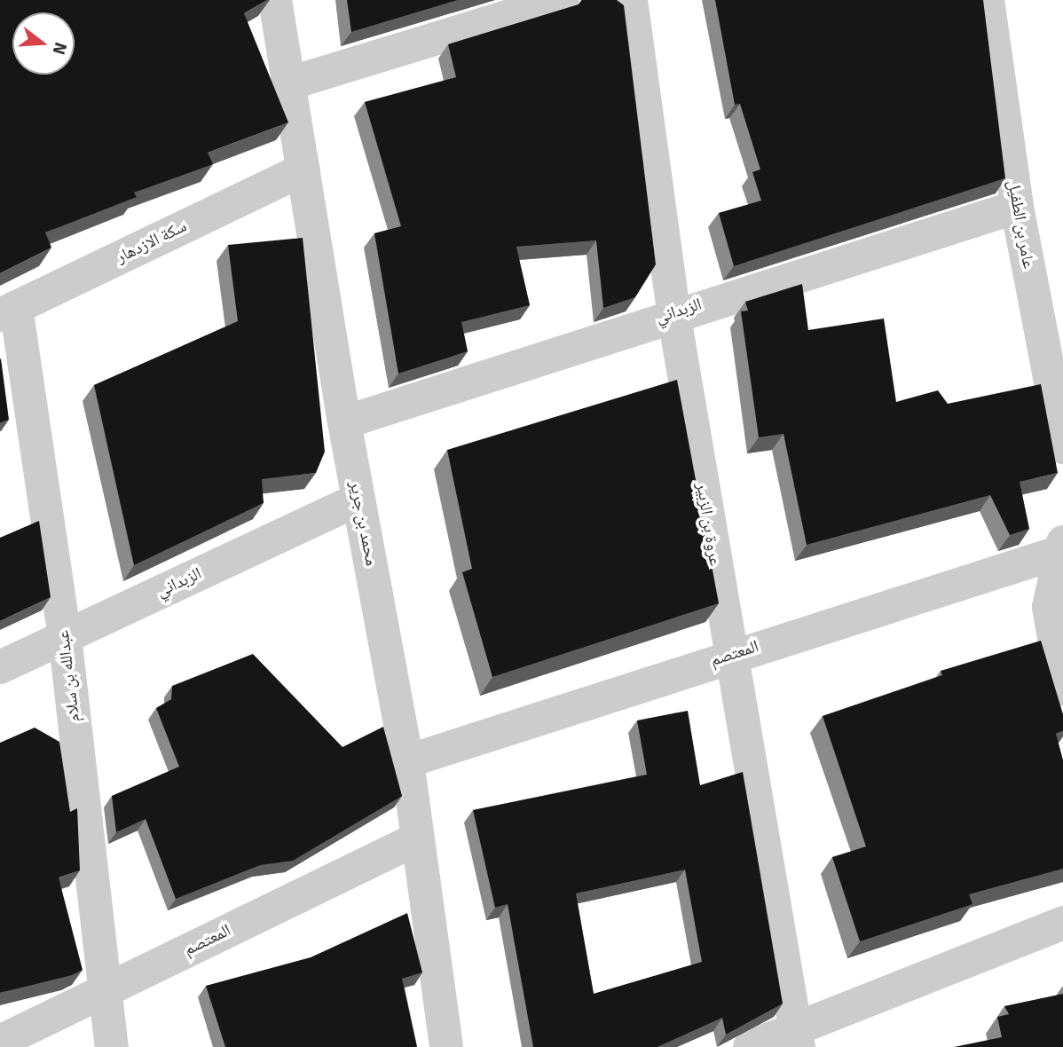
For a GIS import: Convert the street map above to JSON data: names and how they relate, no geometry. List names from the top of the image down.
{
  "streets": {
    "street": [
      "عامر بن الطفيل",
      "سكة الازدهار",
      "الزبداني",
      "محمد بن جرير",
      "عروة بن الزبير",
      "المعتصم",
      "عبدالله بن سلام"
    ]
  },
  "crossings": [
    ["عامر بن الطفيل", "الزبداني"],
    ["سكة الازدهار", "محمد بن جرير"],
    ["سكة الازدهار", "عبدالله بن سلام"],
    ["الزبداني", "محمد بن جرير"],
    ["الزبداني", "عروة بن الزبير"],
    ["الزبداني", "عبدالله بن سلام"],
    ["محمد بن جرير", "المعتصم"],
    ["عروة بن الزبير", "المعتصم"],
    ["المعتصم", "عبدالله بن سلام"]
  ],
  "north": "right"
}
